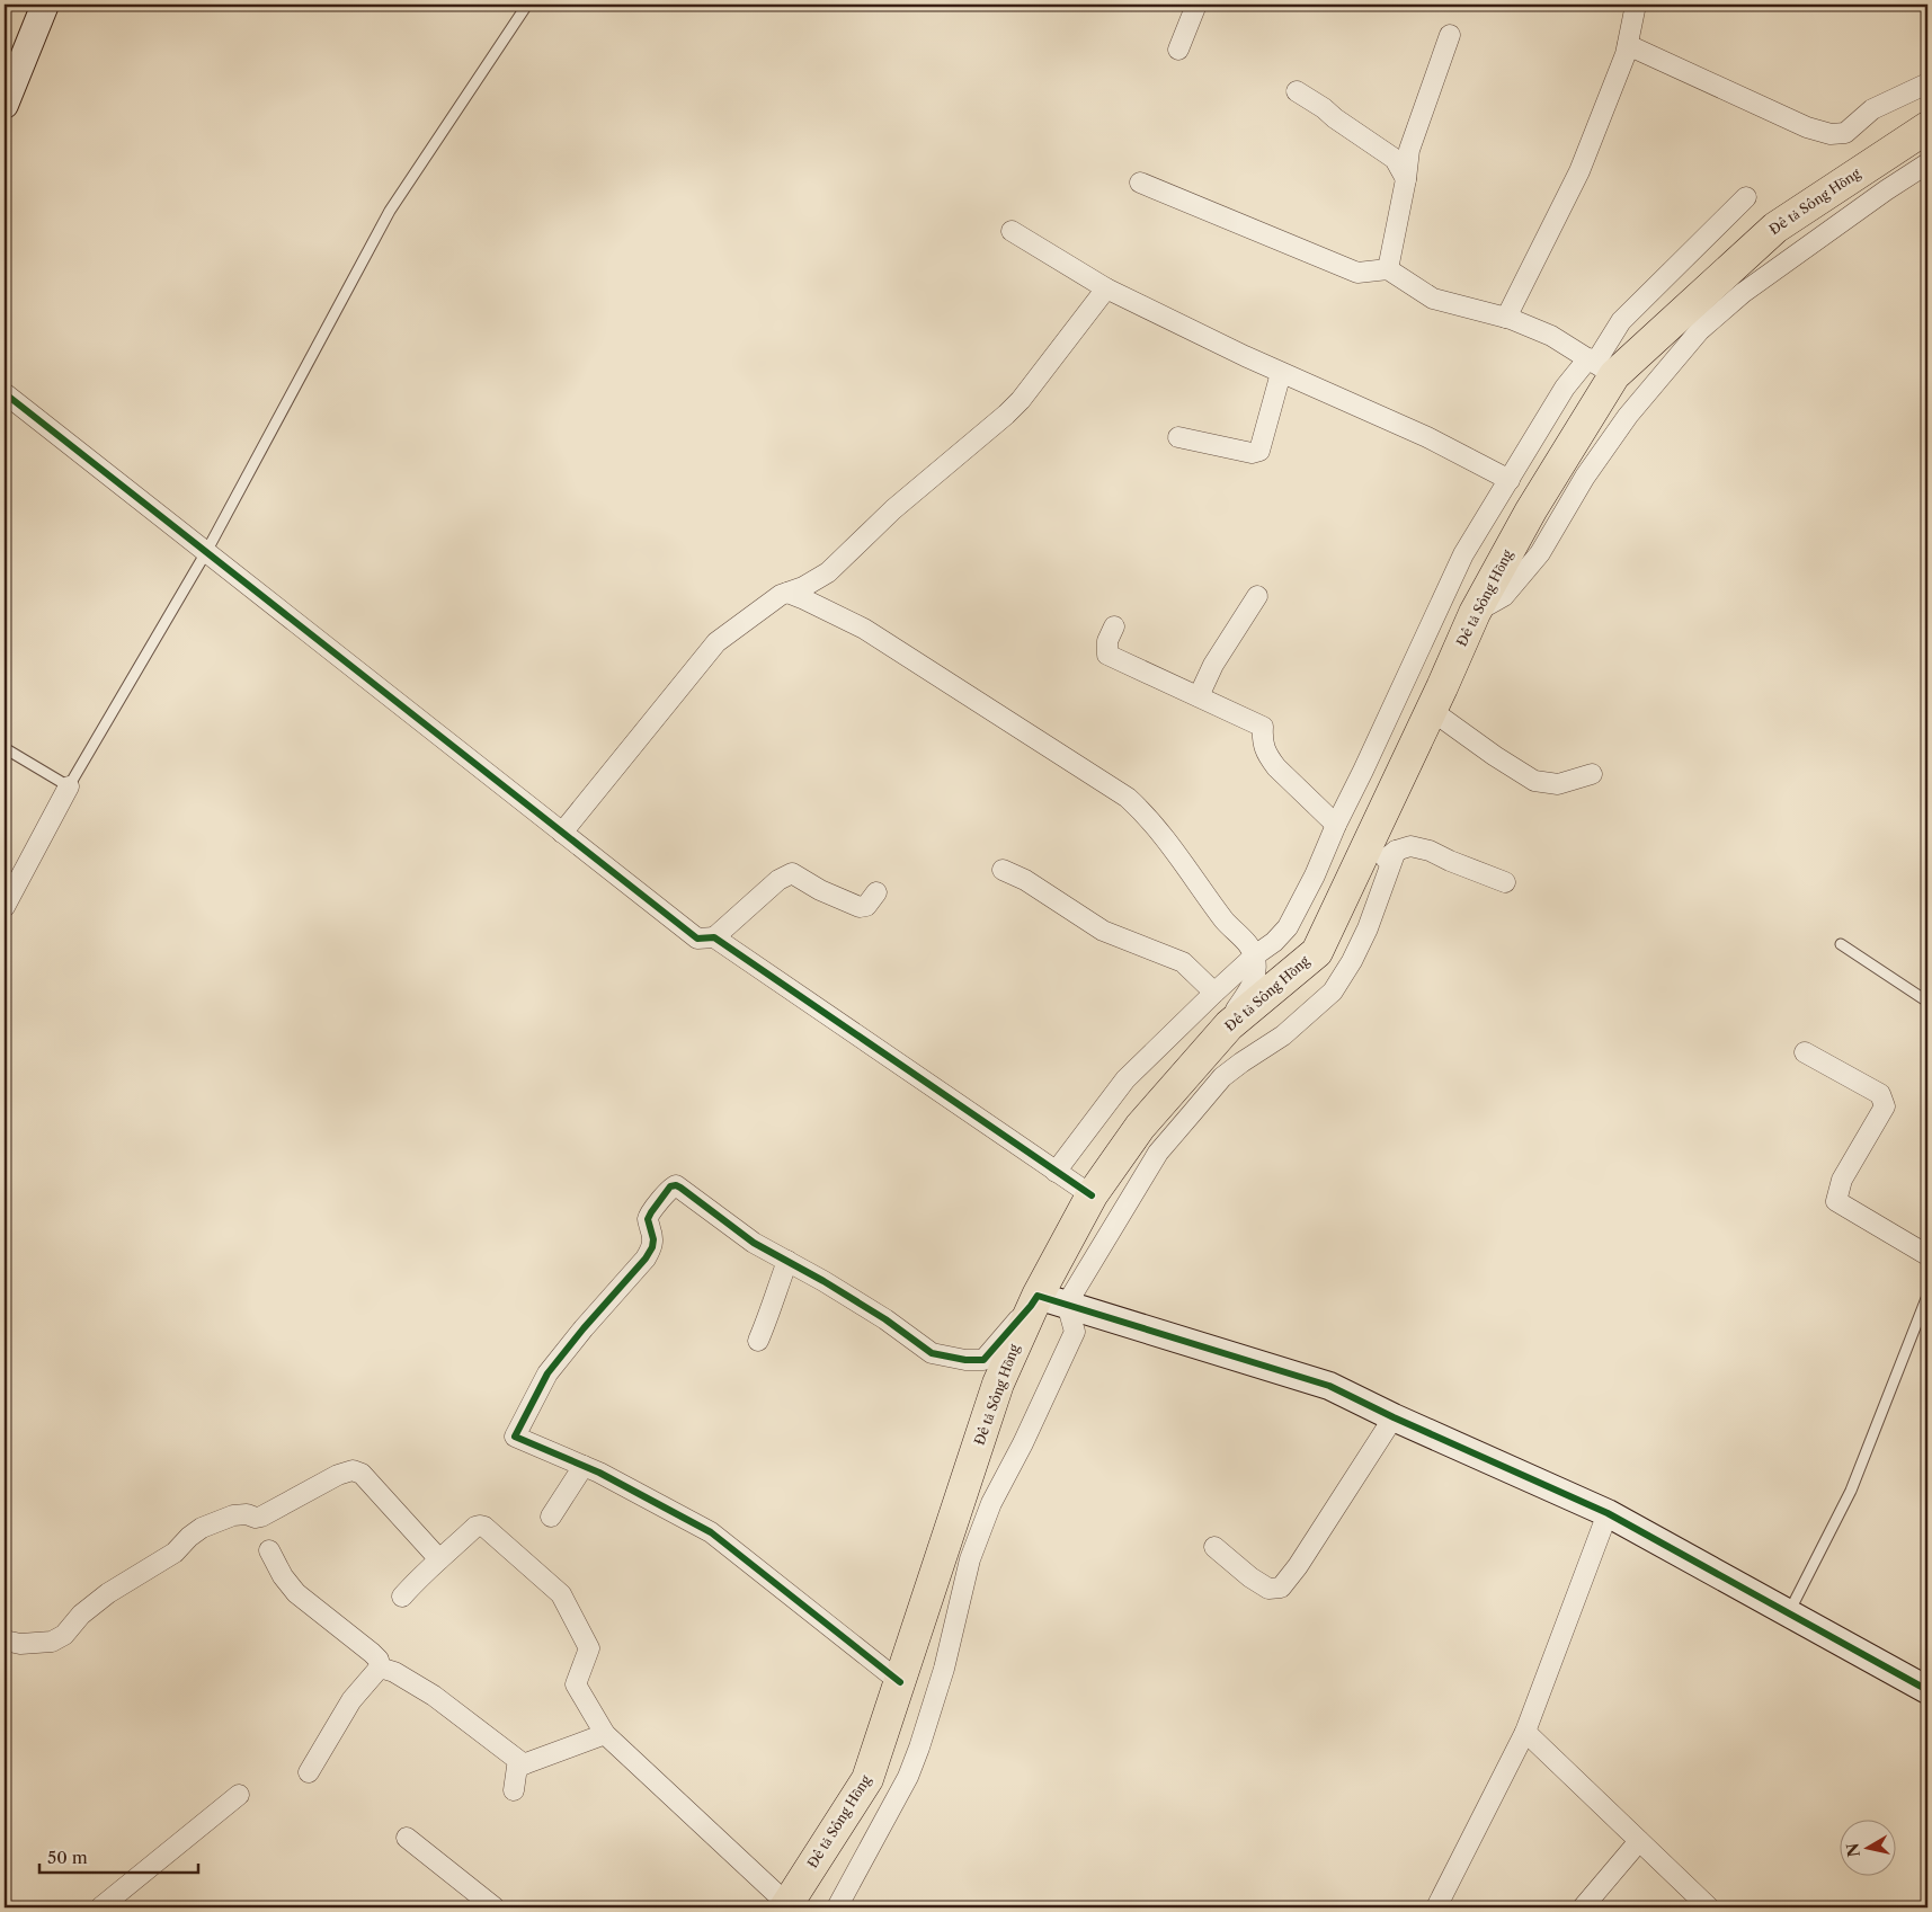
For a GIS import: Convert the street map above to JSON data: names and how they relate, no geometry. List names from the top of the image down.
{
  "streets": {
    "main road": ["Đê tả Sông Hồng"]
  },
  "scale_bar": "50 m",
  "north": "left"
}
